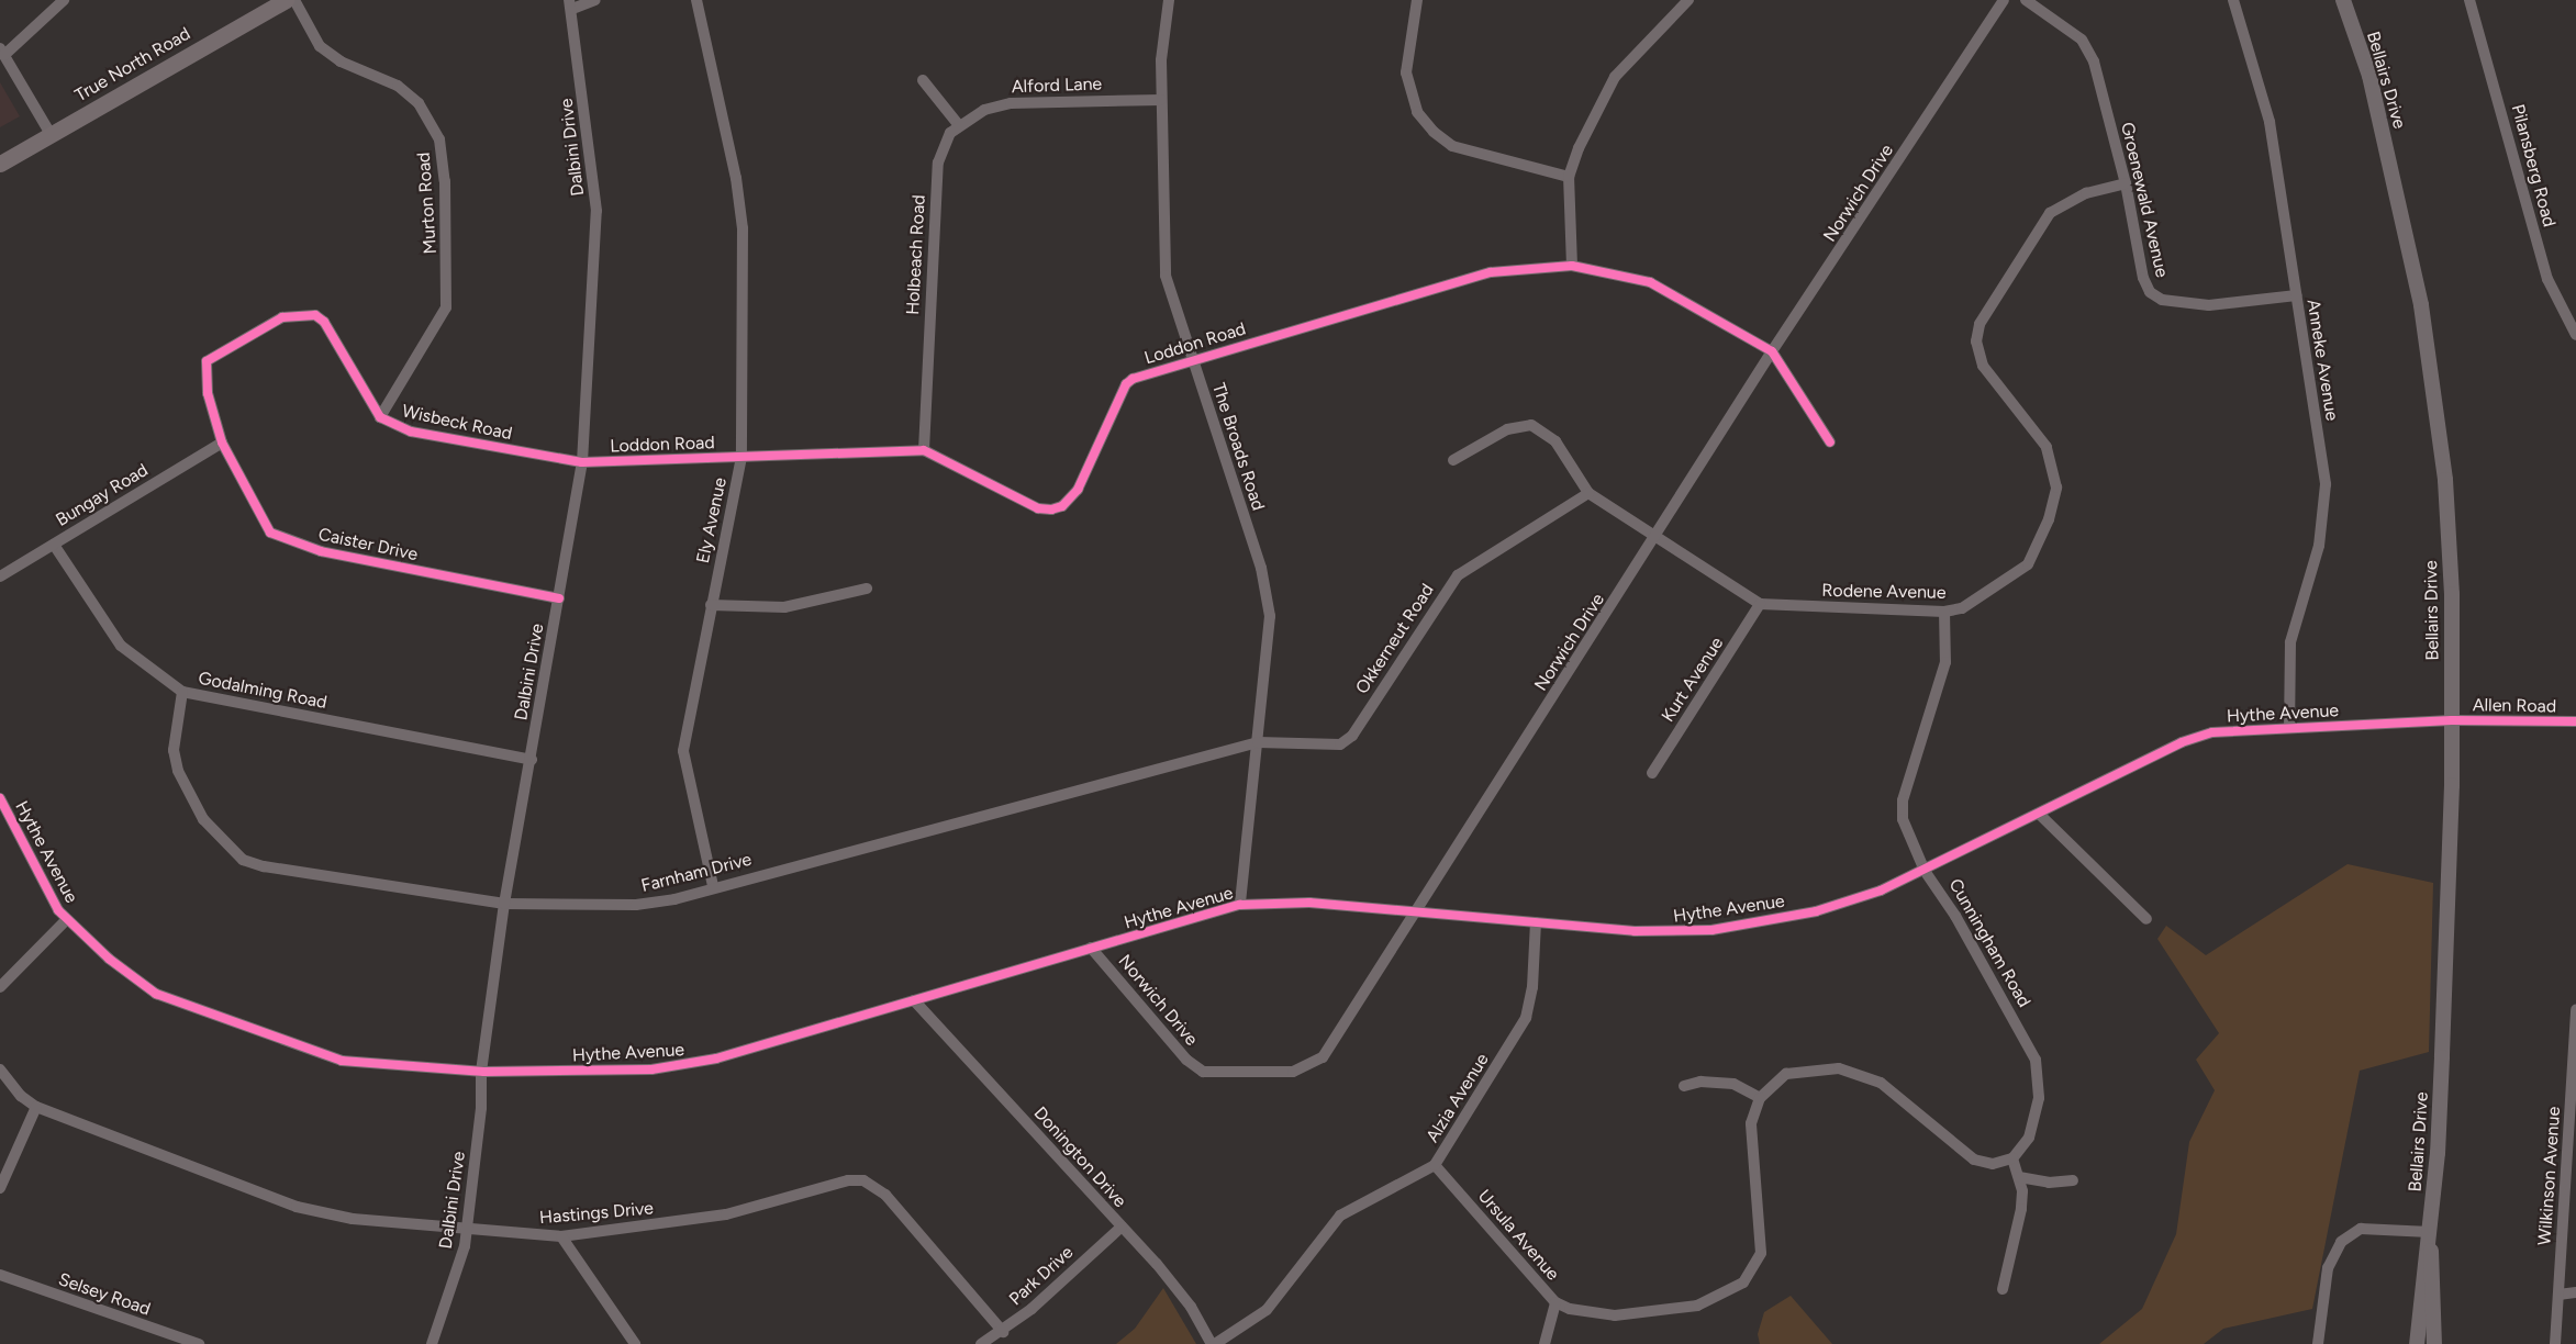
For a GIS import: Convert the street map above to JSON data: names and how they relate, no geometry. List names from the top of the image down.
{
  "streets": {
    "main road": ["True North Road"],
    "street": [
      "Bellairs Drive",
      "Alford Lane",
      "Dalbini Drive",
      "Pilansberg Road",
      "Norwich Drive",
      "Groenewald Avenue",
      "Murton Road",
      "Holbeach Road",
      "Loddon Road",
      "Anneke Avenue",
      "Wisbeck Road",
      "The Broads Road",
      "Bungay Road",
      "Ely Avenue",
      "Caister Drive",
      "Rodene Avenue",
      "Okkerneut Road",
      "Kurt Avenue",
      "Godalming Road",
      "Allen Road",
      "Hythe Avenue",
      "Farnham Drive",
      "Cunningham Road",
      "Alzia Avenue",
      "Donington Drive",
      "Wilkinson Avenue",
      "Hastings Drive",
      "Ursula Avenue",
      "Park Drive",
      "Selsey Road"
    ]
  },
  "crossings": [
    ["Bellairs Drive", "Allen Road"],
    ["Bellairs Drive", "Hythe Avenue"],
    ["Alford Lane", "Holbeach Road"],
    ["Alford Lane", "The Broads Road"],
    ["Dalbini Drive", "Loddon Road"],
    ["Dalbini Drive", "Wisbeck Road"],
    ["Dalbini Drive", "Caister Drive"],
    ["Dalbini Drive", "Godalming Road"],
    ["Dalbini Drive", "Hythe Avenue"],
    ["Dalbini Drive", "Farnham Drive"],
    ["Dalbini Drive", "Hastings Drive"],
    ["Norwich Drive", "Loddon Road"],
    ["Norwich Drive", "Hythe Avenue"],
    ["Groenewald Avenue", "Anneke Avenue"],
    ["Groenewald Avenue", "Rodene Avenue"],
    ["Murton Road", "Wisbeck Road"],
    ["Holbeach Road", "Loddon Road"],
    ["Loddon Road", "Wisbeck Road"],
    ["Loddon Road", "The Broads Road"],
    ["Loddon Road", "Ely Avenue"],
    ["Anneke Avenue", "Hythe Avenue"],
    ["Wisbeck Road", "Caister Drive"],
    ["The Broads Road", "Okkerneut Road"],
    ["The Broads Road", "Hythe Avenue"],
    ["The Broads Road", "Farnham Drive"],
    ["Bungay Road", "Caister Drive"],
    ["Bungay Road", "Godalming Road"],
    ["Ely Avenue", "Farnham Drive"],
    ["Rodene Avenue", "Kurt Avenue"],
    ["Rodene Avenue", "Cunningham Road"],
    ["Okkerneut Road", "Farnham Drive"],
    ["Godalming Road", "Farnham Drive"],
    ["Allen Road", "Hythe Avenue"],
    ["Hythe Avenue", "Cunningham Road"],
    ["Hythe Avenue", "Alzia Avenue"],
    ["Hythe Avenue", "Donington Drive"],
    ["Alzia Avenue", "Donington Drive"],
    ["Alzia Avenue", "Ursula Avenue"],
    ["Donington Drive", "Park Drive"],
    ["Hastings Drive", "Park Drive"]
  ]
}
